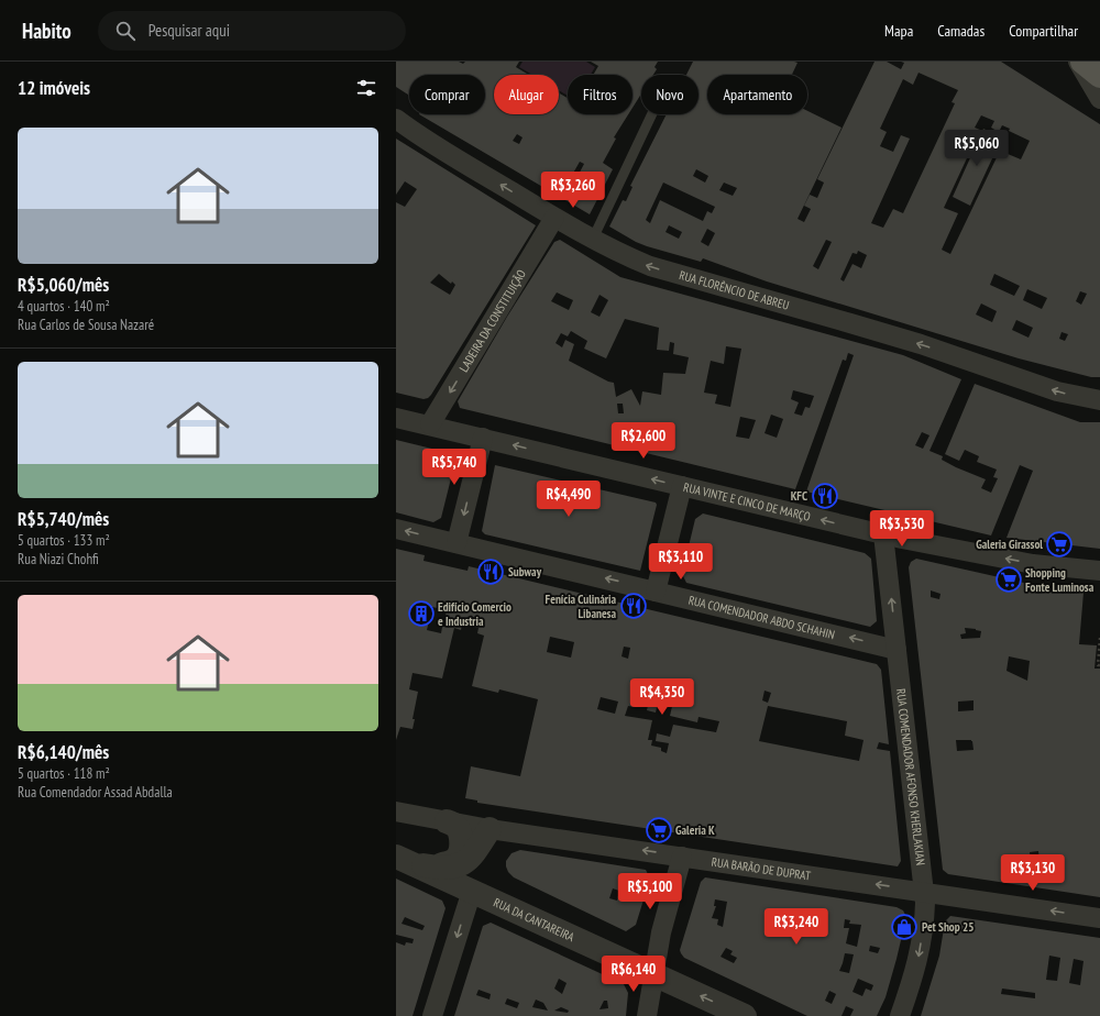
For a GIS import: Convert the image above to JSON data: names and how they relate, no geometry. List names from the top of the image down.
{
  "streets": {
    "street": [
      "RUA FLORÊNCIO DE ABREU",
      "LADEIRA DA CONSTITUIÇÃO",
      "RUA VINTE E CINCO DE MARÇO",
      "RUA COMENDADOR ABDO SCHAHIN",
      "RUA COMENDADOR AFONSO KHERLAKIAN",
      "RUA BARÃO DE DUPRAT",
      "RUA DA CANTAREIRA"
    ]
  },
  "crossings": [
    ["RUA FLORÊNCIO DE ABREU", "LADEIRA DA CONSTITUIÇÃO"],
    ["LADEIRA DA CONSTITUIÇÃO", "RUA VINTE E CINCO DE MARÇO"],
    ["RUA VINTE E CINCO DE MARÇO", "RUA COMENDADOR AFONSO KHERLAKIAN"],
    ["RUA COMENDADOR ABDO SCHAHIN", "RUA COMENDADOR AFONSO KHERLAKIAN"],
    ["RUA COMENDADOR AFONSO KHERLAKIAN", "RUA BARÃO DE DUPRAT"]
  ],
  "one_way": [
    "RUA FLORÊNCIO DE ABREU",
    "LADEIRA DA CONSTITUIÇÃO",
    "RUA VINTE E CINCO DE MARÇO",
    "RUA COMENDADOR ABDO SCHAHIN",
    "RUA BARÃO DE DUPRAT"
  ],
  "places": {
    "restaurant": ["KFC", "Subway", "Fenícia Culinária Libanesa"],
    "supermarket": ["Galeria Girassol", "Shopping Fonte Luminosa", "Galeria K"],
    "building": ["Edifício Comercio e Industria"],
    "shop": ["Pet Shop 25"]
  },
  "page": {
    "header": "Habito",
    "search": "Pesquisar aqui",
    "nav": ["Mapa", "Camadas", "Compartilhar"],
    "heading": "12 imóveis",
    "chip": [
      "Comprar",
      "Alugar",
      "Filtros",
      "Novo",
      "Apartamento"
    ],
    "list": [
      {
        "name": "R$5,060/mês",
        "note": "4 quartos · 140 m² · Rua Carlos de Sousa Nazaré"
      },
      {
        "name": "R$5,740/mês",
        "note": "5 quartos · 133 m² · Rua Niazi Chohfi"
      },
      {
        "name": "R$6,140/mês",
        "note": "5 quartos · 118 m² · Rua Comendador Assad Abdalla"
      }
    ],
    "price": [
      "R$5,060",
      "R$3,260",
      "R$2,600",
      "R$5,740",
      "R$4,490",
      "R$3,530",
      "R$3,110",
      "R$4,350",
      "R$3,130",
      "R$5,100",
      "R$3,240",
      "R$6,140"
    ]
  }
}
